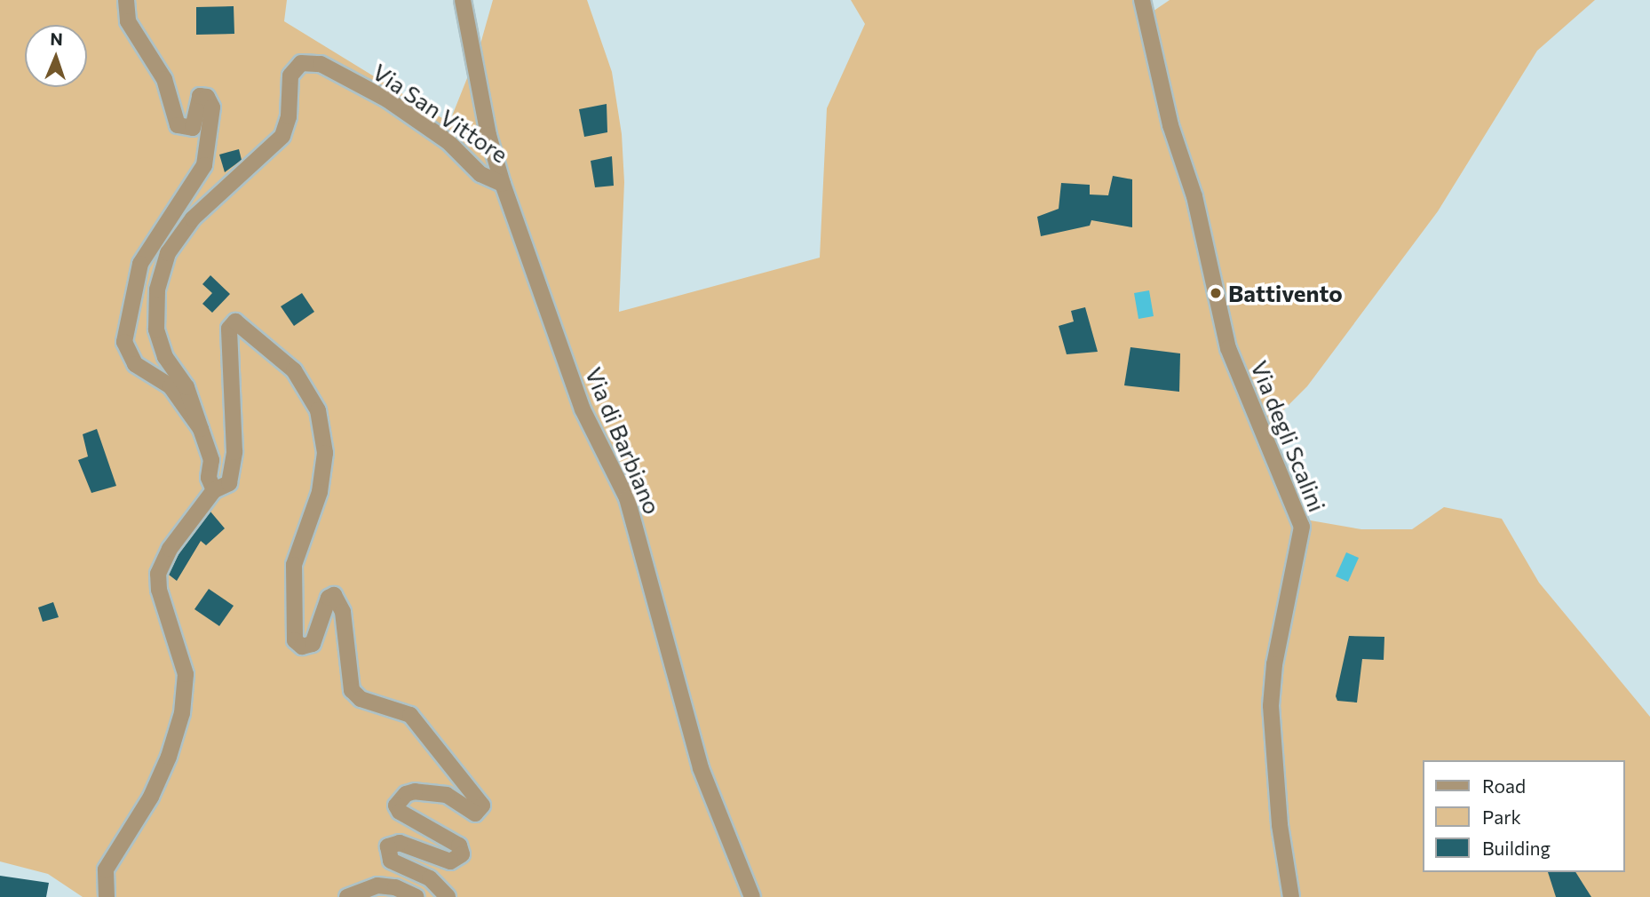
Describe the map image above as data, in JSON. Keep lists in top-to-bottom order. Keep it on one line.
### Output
{"streets":{"street":["Via San Vittore","Via degli Scalini","Via di Barbiano"]},"crossings":[["Via San Vittore","Via di Barbiano"]],"places":["Battivento"],"legend":["Road","Park","Building"],"north":"top"}
